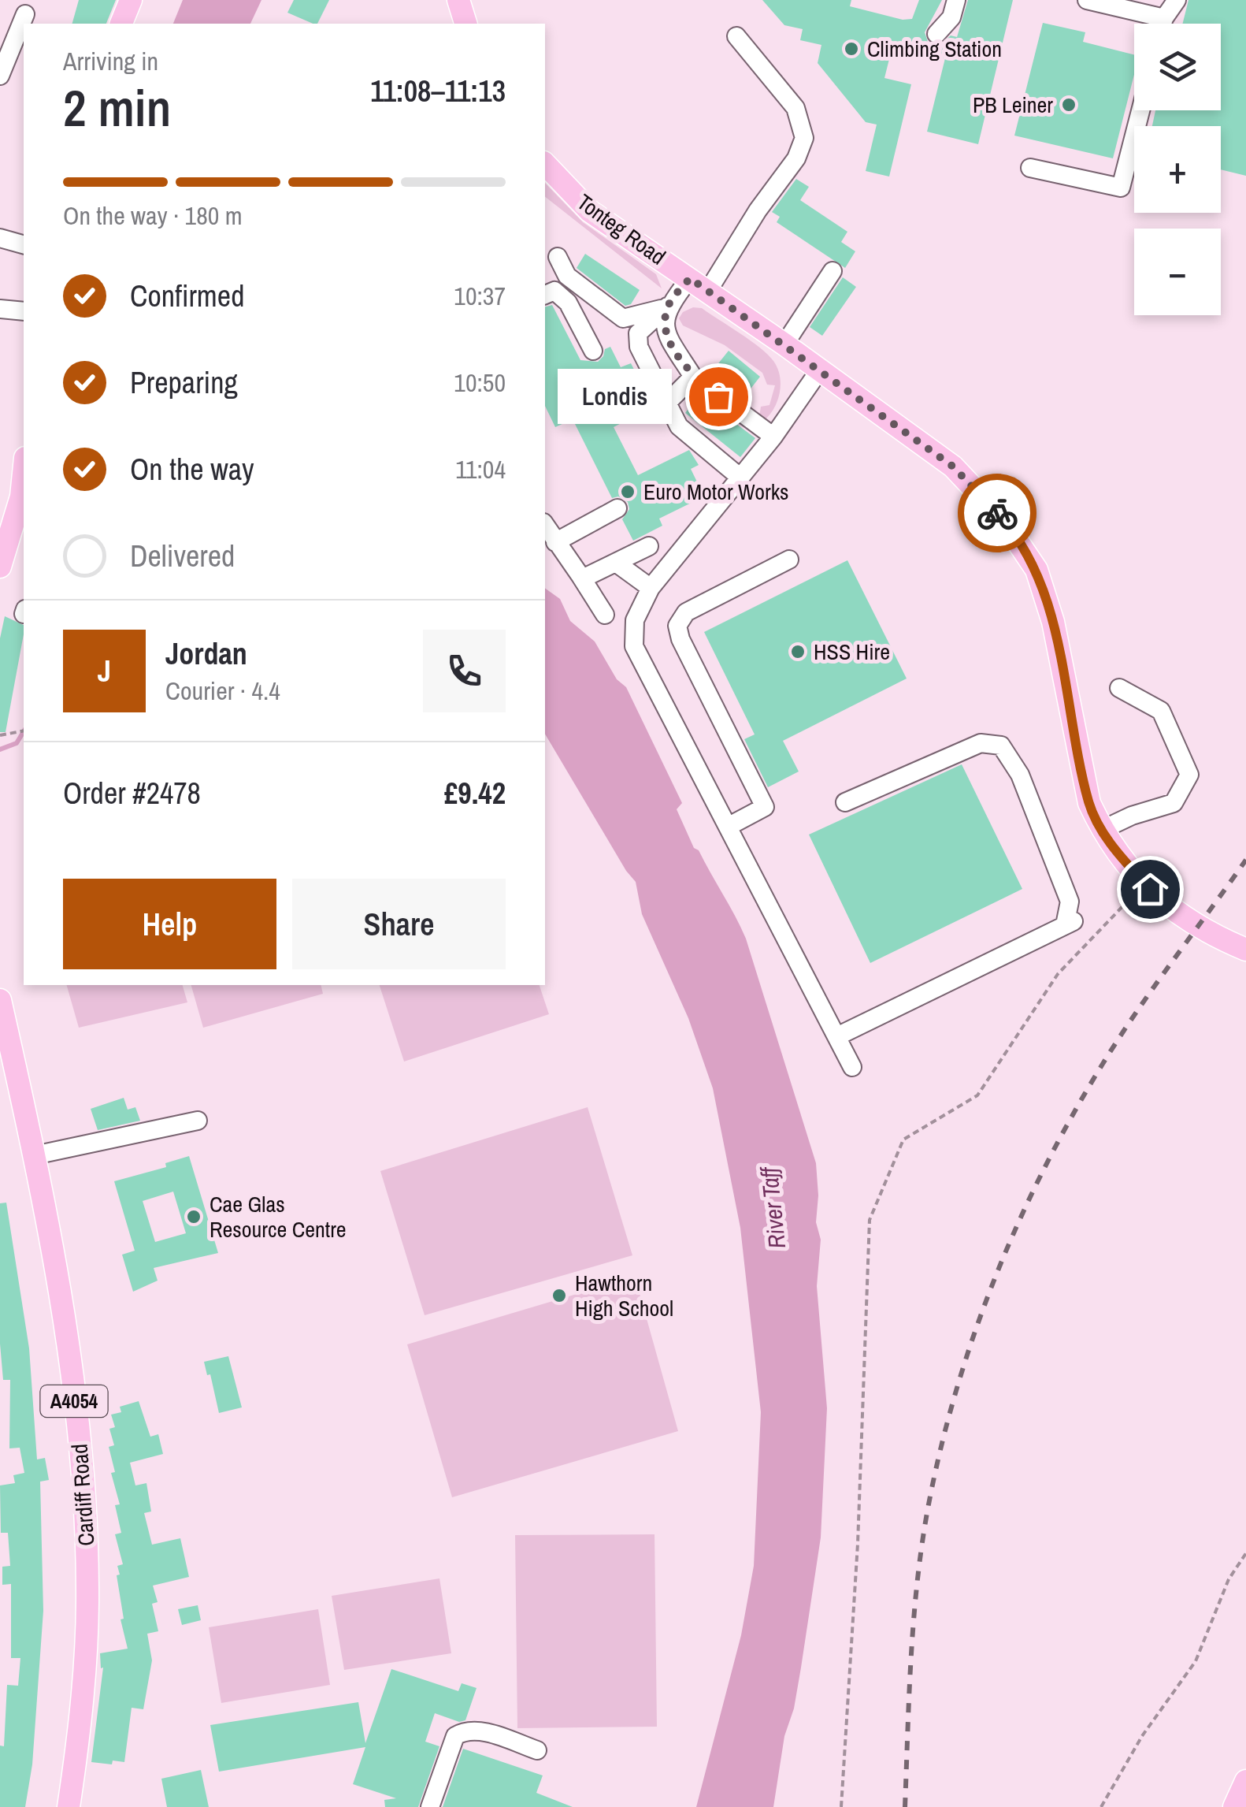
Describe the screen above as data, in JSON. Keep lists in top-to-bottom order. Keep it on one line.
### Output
{"streets":{"main road":["Tonteg Road","A4054","Cardiff Road"]},"water":["River Taff"],"places":["Climbing Station","PB Leiner","Londis","Euro Motor Works","HSS Hire","Cae Glas Resource Centre","Hawthorn High School"],"page":{"map_buttons":["+","−"],"heading":["2 min","Arriving in","11:08–11:13"],"panel":["Jordan","Courier · 4.4","Order #2478","£9.42"],"bar":"On the way · 180 m","list":[["Confirmed","10:37"],["Preparing","10:50"],["On the way","11:04"],"Delivered"],"bubble":"Londis","round":"J","buttons":["Help","Share"]}}
